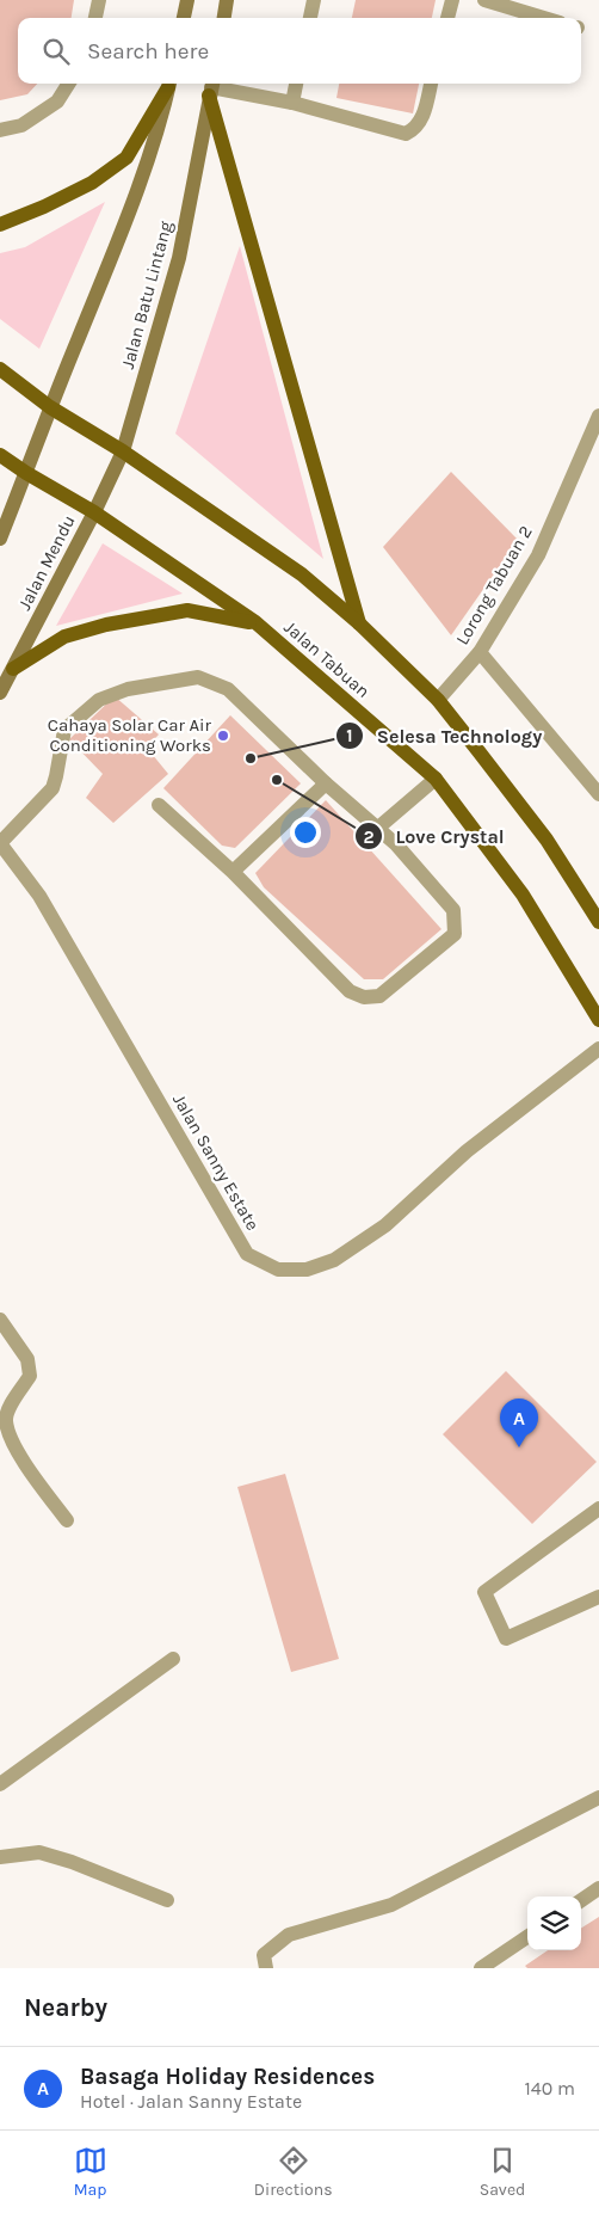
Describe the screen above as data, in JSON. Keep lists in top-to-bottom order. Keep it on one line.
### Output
{"streets":{"main road":["Jalan Batu Lintang","Jalan Mendu","Jalan Tabuan"],"street":["Lorong Tabuan 2","Jalan Sanny Estate"]},"crossings":[["Jalan Batu Lintang","Jalan Mendu"],["Jalan Batu Lintang","Jalan Tabuan"],["Jalan Mendu","Jalan Tabuan"]],"places":["Cahaya Solar Car Air Conditioning Works","Selesa Technology","Love Crystal"],"page":{"search":"Search here","pins":"A","heading":"Nearby","list":[{"mark":"A","name":"Basaga Holiday Residences","note":"Hotel · Jalan Sanny Estate","value":"140 m"}],"nav":["Map","Directions","Saved"]}}
